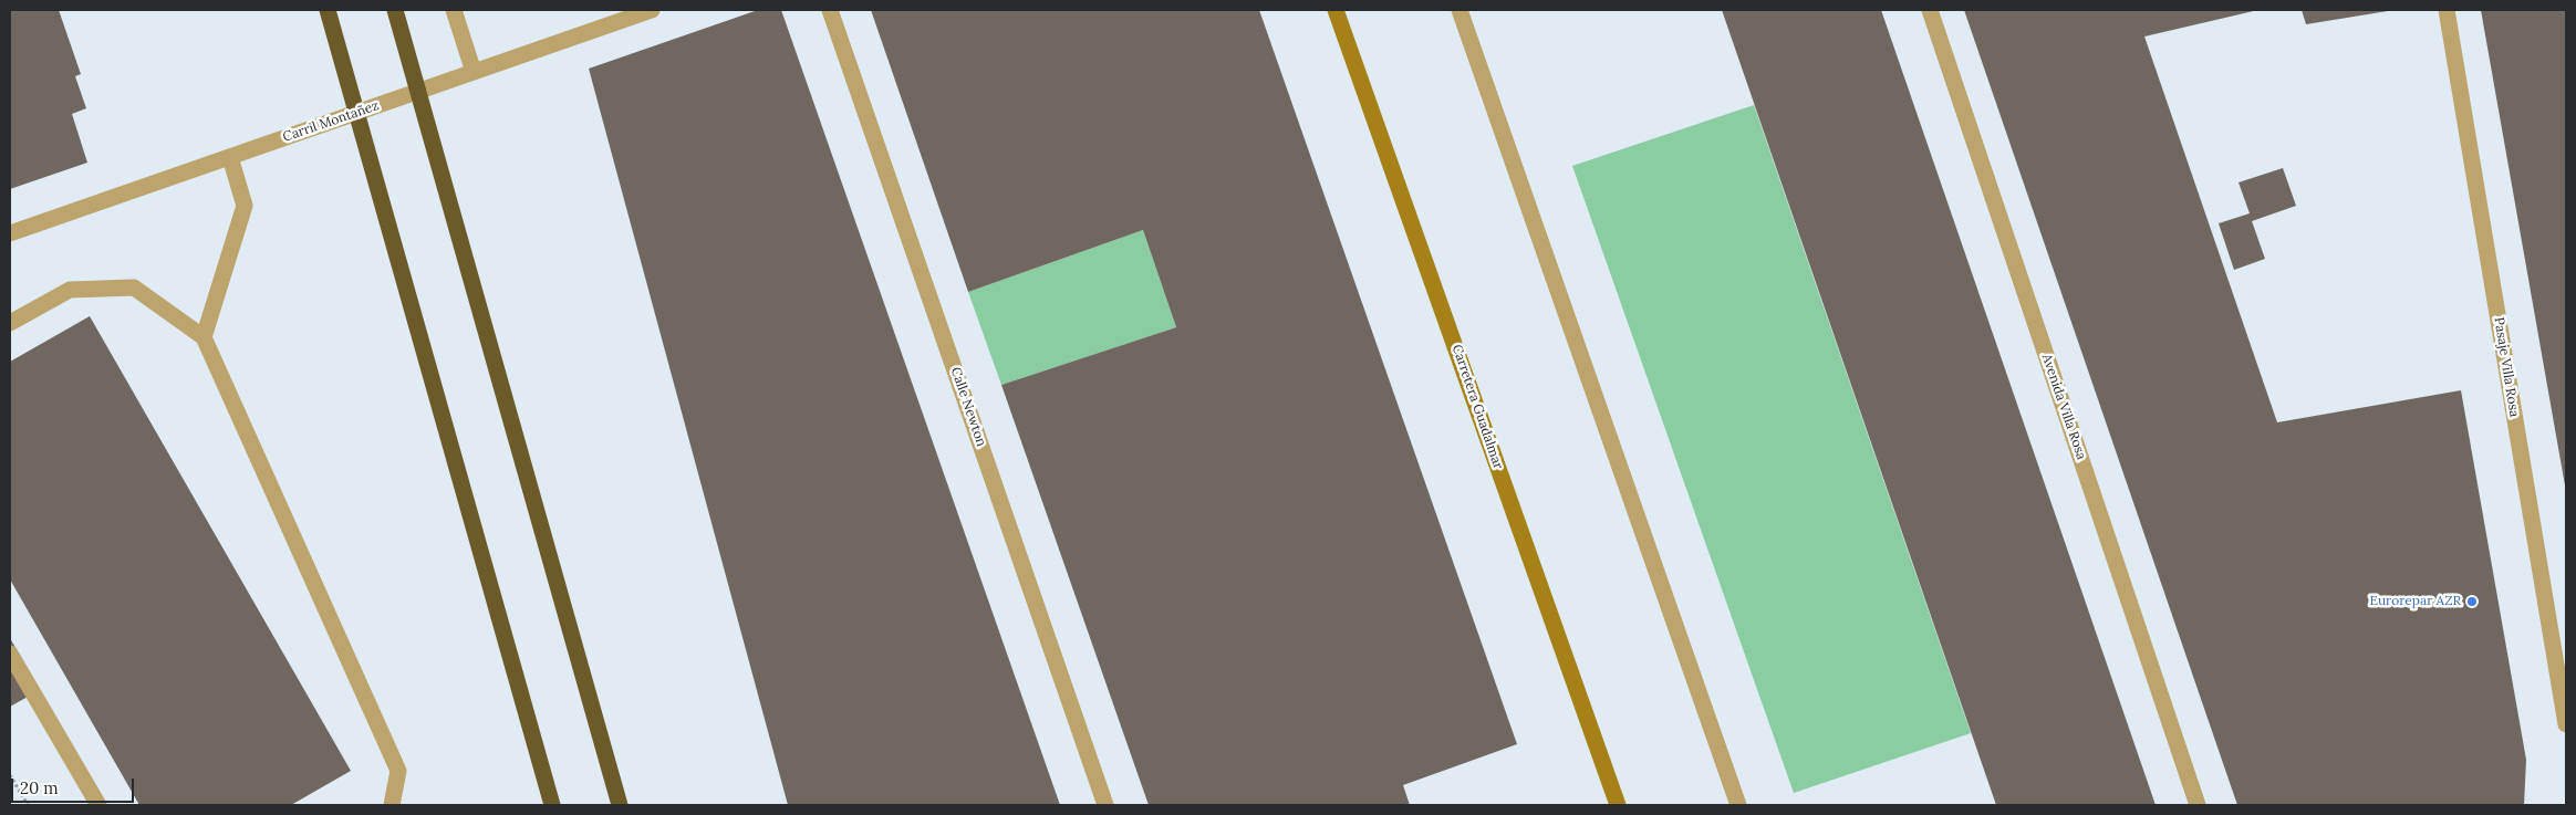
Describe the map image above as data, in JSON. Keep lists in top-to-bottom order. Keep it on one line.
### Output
{"streets":{"street":["Carril Montañez","Pasaje Villa Rosa","Calle Newton","Carretera Guadalmar","Avenida Villa Rosa"]},"places":["Eurorepar AZR"],"scale_bar":"20 m"}
